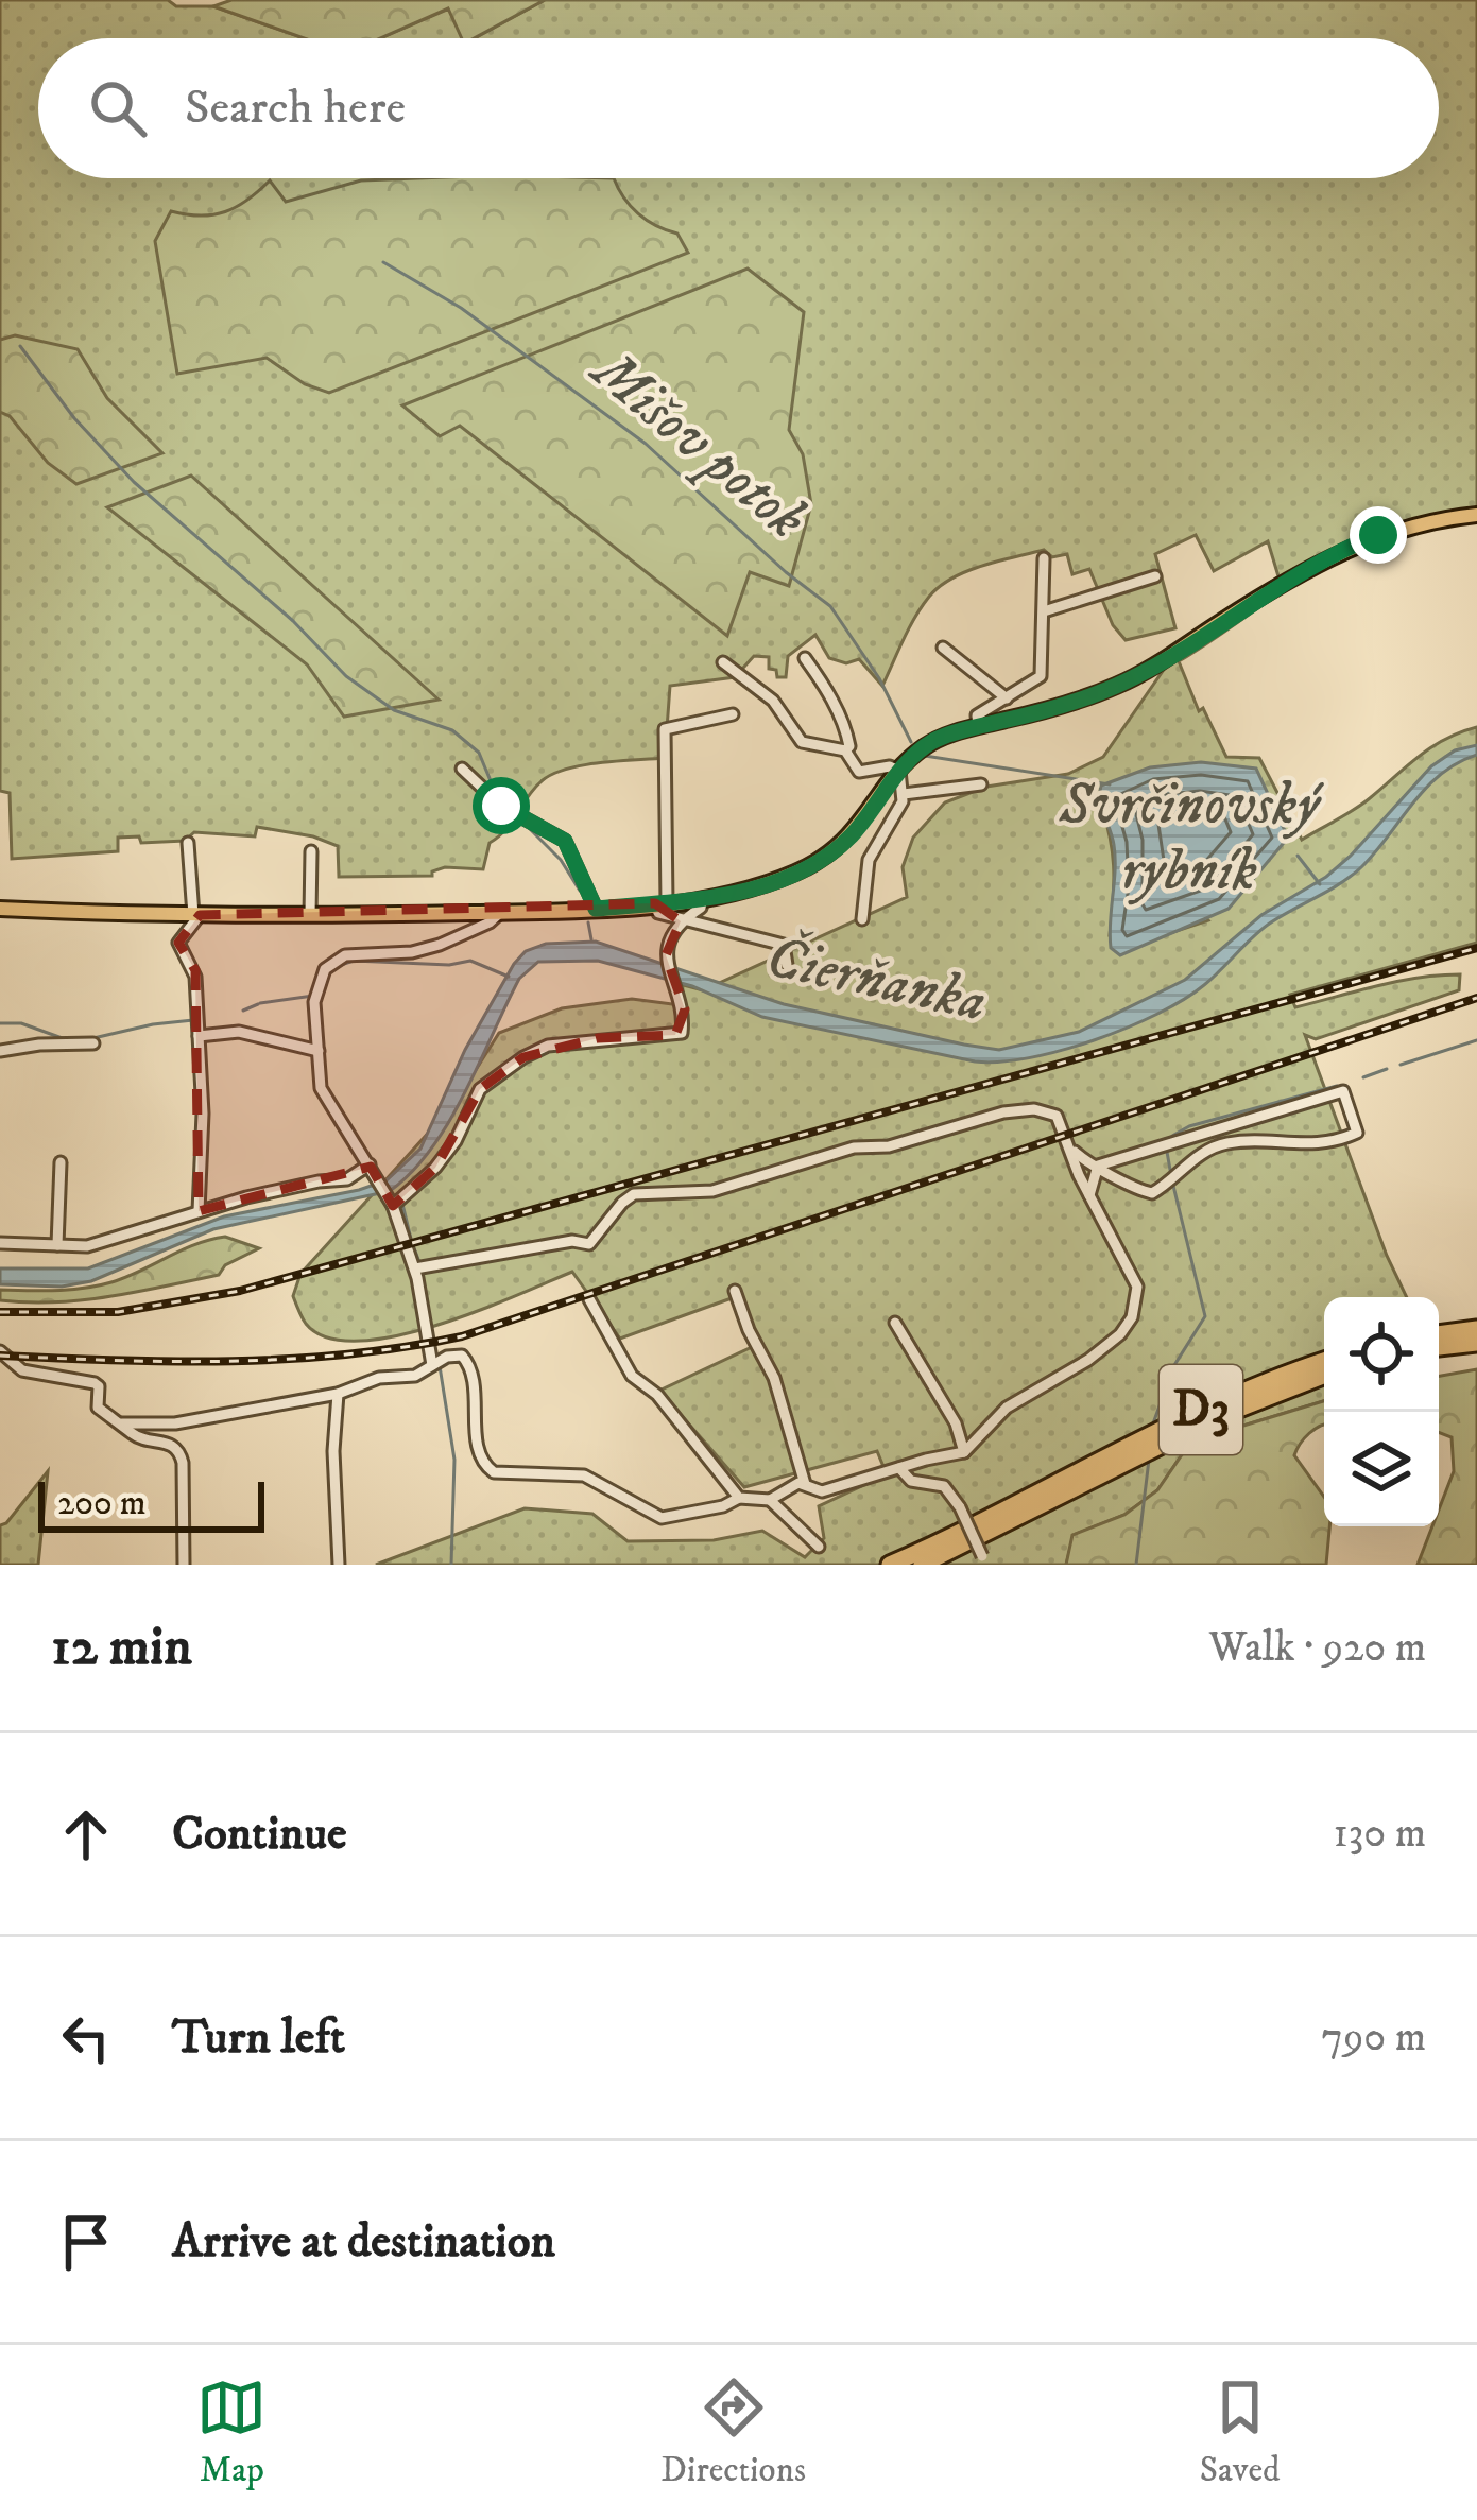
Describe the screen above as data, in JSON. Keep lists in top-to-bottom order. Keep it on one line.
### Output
{"streets":{"highway":["D3"]},"water":["Mišov potok","Svrčinovský rybník","Čierňanka"],"scale_bar":"200 m","page":{"search":"Search here","scale":"200 m","heading":["12 min","Walk · 920 m"],"list":[["Continue","130 m"],["Turn left","790 m"],"Arrive at destination"],"nav":["Map","Directions","Saved"]}}
